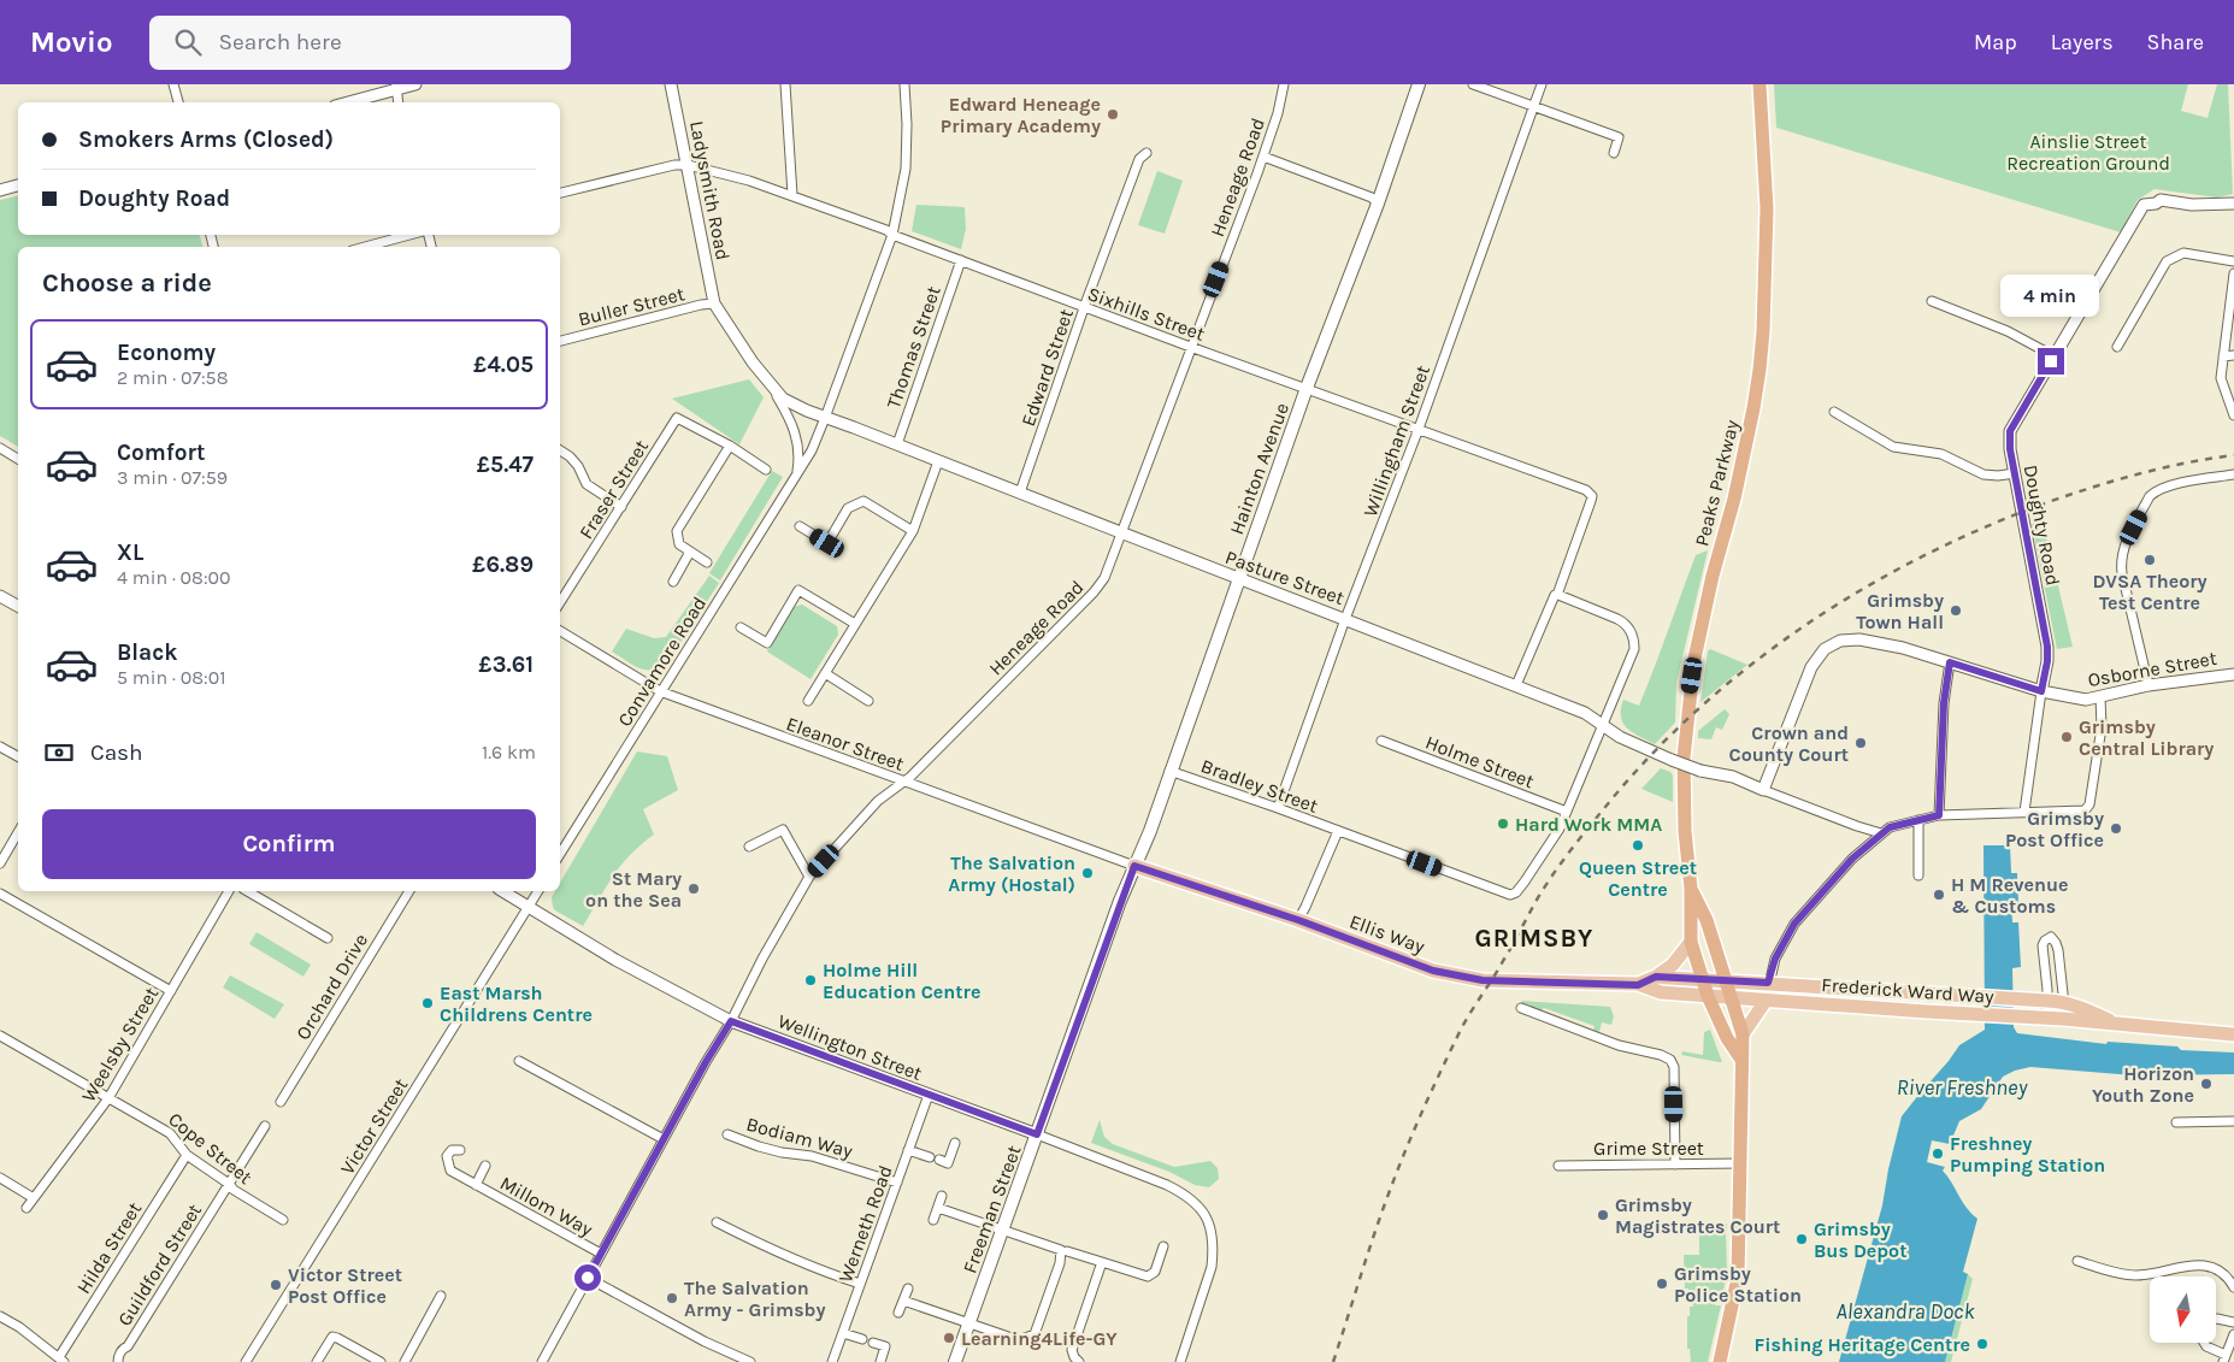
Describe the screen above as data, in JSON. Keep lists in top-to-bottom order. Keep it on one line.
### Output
{"streets":{"highway":["Peaks Parkway"],"main road":["Hainton Avenue","Ellis Way","Frederick Ward Way","Freeman Street"],"street":["Heneage Road","Ladysmith Road","Buller Street","Sixhills Street","Thomas Street","Edward Street","Willingham Street","Fraser Street","Doughty Road","Pasture Street","Convamore Road","Osborne Street","Eleanor Street","Holme Street","Bradley Street","Orchard Drive","Weelsby Street","Wellington Street","Victor Street","Bodiam Way","Cope Street","Grime Street","Millom Way","Werneth Road","Hilda Street","Guildford Street"]},"crossings":[["Heneage Road","Sixhills Street"],["Heneage Road","Pasture Street"],["Heneage Road","Eleanor Street"],["Heneage Road","Wellington Street"],["Heneage Road","Millom Way"],["Ladysmith Road","Buller Street"],["Ladysmith Road","Sixhills Street"],["Ladysmith Road","Pasture Street"],["Buller Street","Pasture Street"],["Sixhills Street","Thomas Street"],["Sixhills Street","Edward Street"],["Sixhills Street","Willingham Street"],["Sixhills Street","Hainton Avenue"],["Sixhills Street","Convamore Road"],["Thomas Street","Pasture Street"],["Edward Street","Pasture Street"],["Willingham Street","Pasture Street"],["Willingham Street","Bradley Street"],["Hainton Avenue","Pasture Street"],["Hainton Avenue","Eleanor Street"],["Hainton Avenue","Bradley Street"],["Hainton Avenue","Ellis Way"],["Hainton Avenue","Freeman Street"],["Peaks Parkway","Ellis Way"],["Peaks Parkway","Grime Street"],["Doughty Road","Osborne Street"],["Pasture Street","Convamore Road"],["Pasture Street","Osborne Street"],["Convamore Road","Eleanor Street"],["Eleanor Street","Ellis Way"],["Eleanor Street","Freeman Street"],["Holme Street","Bradley Street"],["Ellis Way","Frederick Ward Way"],["Ellis Way","Freeman Street"],["Weelsby Street","Cope Street"],["Wellington Street","Victor Street"],["Wellington Street","Freeman Street"],["Wellington Street","Werneth Road"],["Bodiam Way","Werneth Road"],["Cope Street","Hilda Street"],["Cope Street","Guildford Street"]],"districts":["GRIMSBY"],"water":["River Freshney","Alexandra Dock"],"parks":["Ainslie Street Recreation Ground"],"places":["Edward Heneage Primary Academy","DVSA Theory Test Centre","Grimsby Town Hall","Grimsby Central Library","Crown and County Court","Hard Work MMA","Grimsby Post Office","Queen Street Centre","The Salvation Army (Hostal)","St Mary on the Sea","H M Revenue & Customs","Holme Hill Education Centre","East Marsh Childrens Centre","Horizon Youth Zone","Freshney Pumping Station","Grimsby Magistrates Court","Grimsby Bus Depot","Grimsby Police Station","Victor Street Post Office","The Salvation Army - Grimsby","Learning4Life-GY","Fishing Heritage Centre"],"north":"bottom","page":{"header":"Movio","search":"Search here","nav":["Map","Layers","Share"],"banner":["Smokers Arms (Closed)","Doughty Road"],"heading":"Choose a ride","bubble":"4 min","list":[{"name":"Economy","note":"2 min · 07:58","value":"£4.05"},{"name":"Comfort","note":"3 min · 07:59","value":"£5.47"},{"name":"XL","note":"4 min · 08:00","value":"£6.89"},{"name":"Black","note":"5 min · 08:01","value":"£3.61"}],"pay":["Cash","1.6 km"],"buttons":"Confirm"}}
